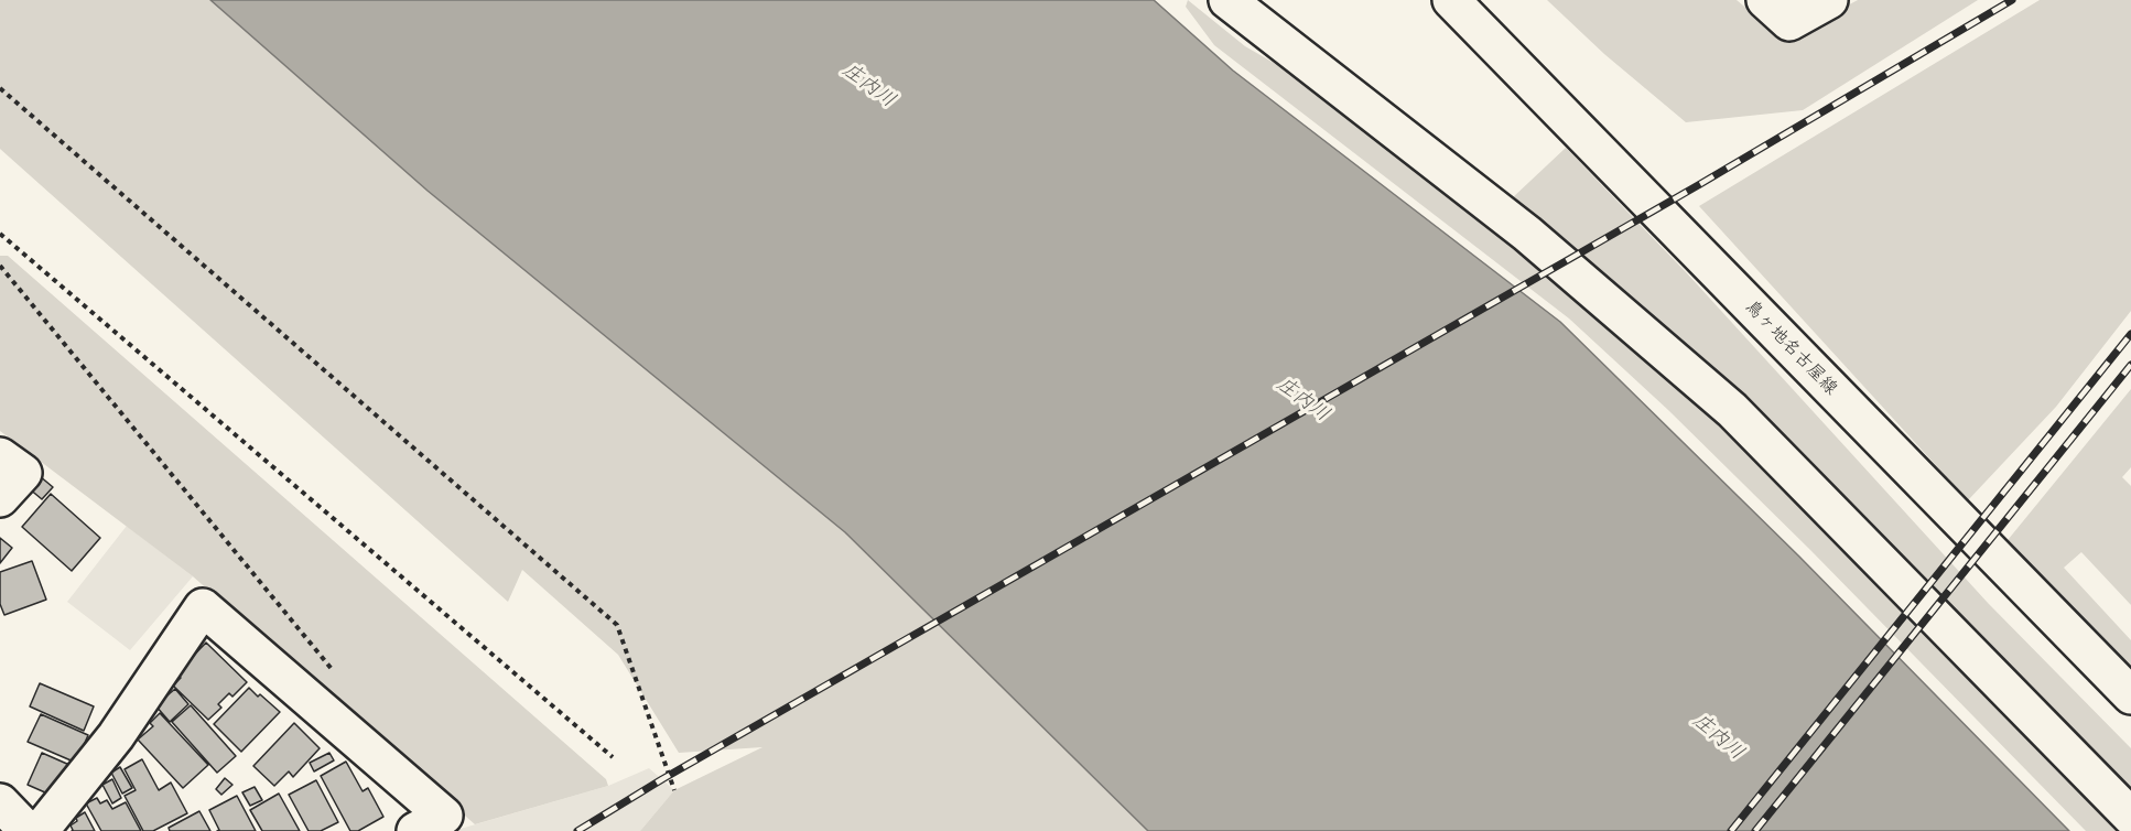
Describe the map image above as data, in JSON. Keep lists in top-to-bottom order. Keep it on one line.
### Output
{"streets":{"main road":["鳥ヶ地名古屋線"]},"water":["庄内川"]}
